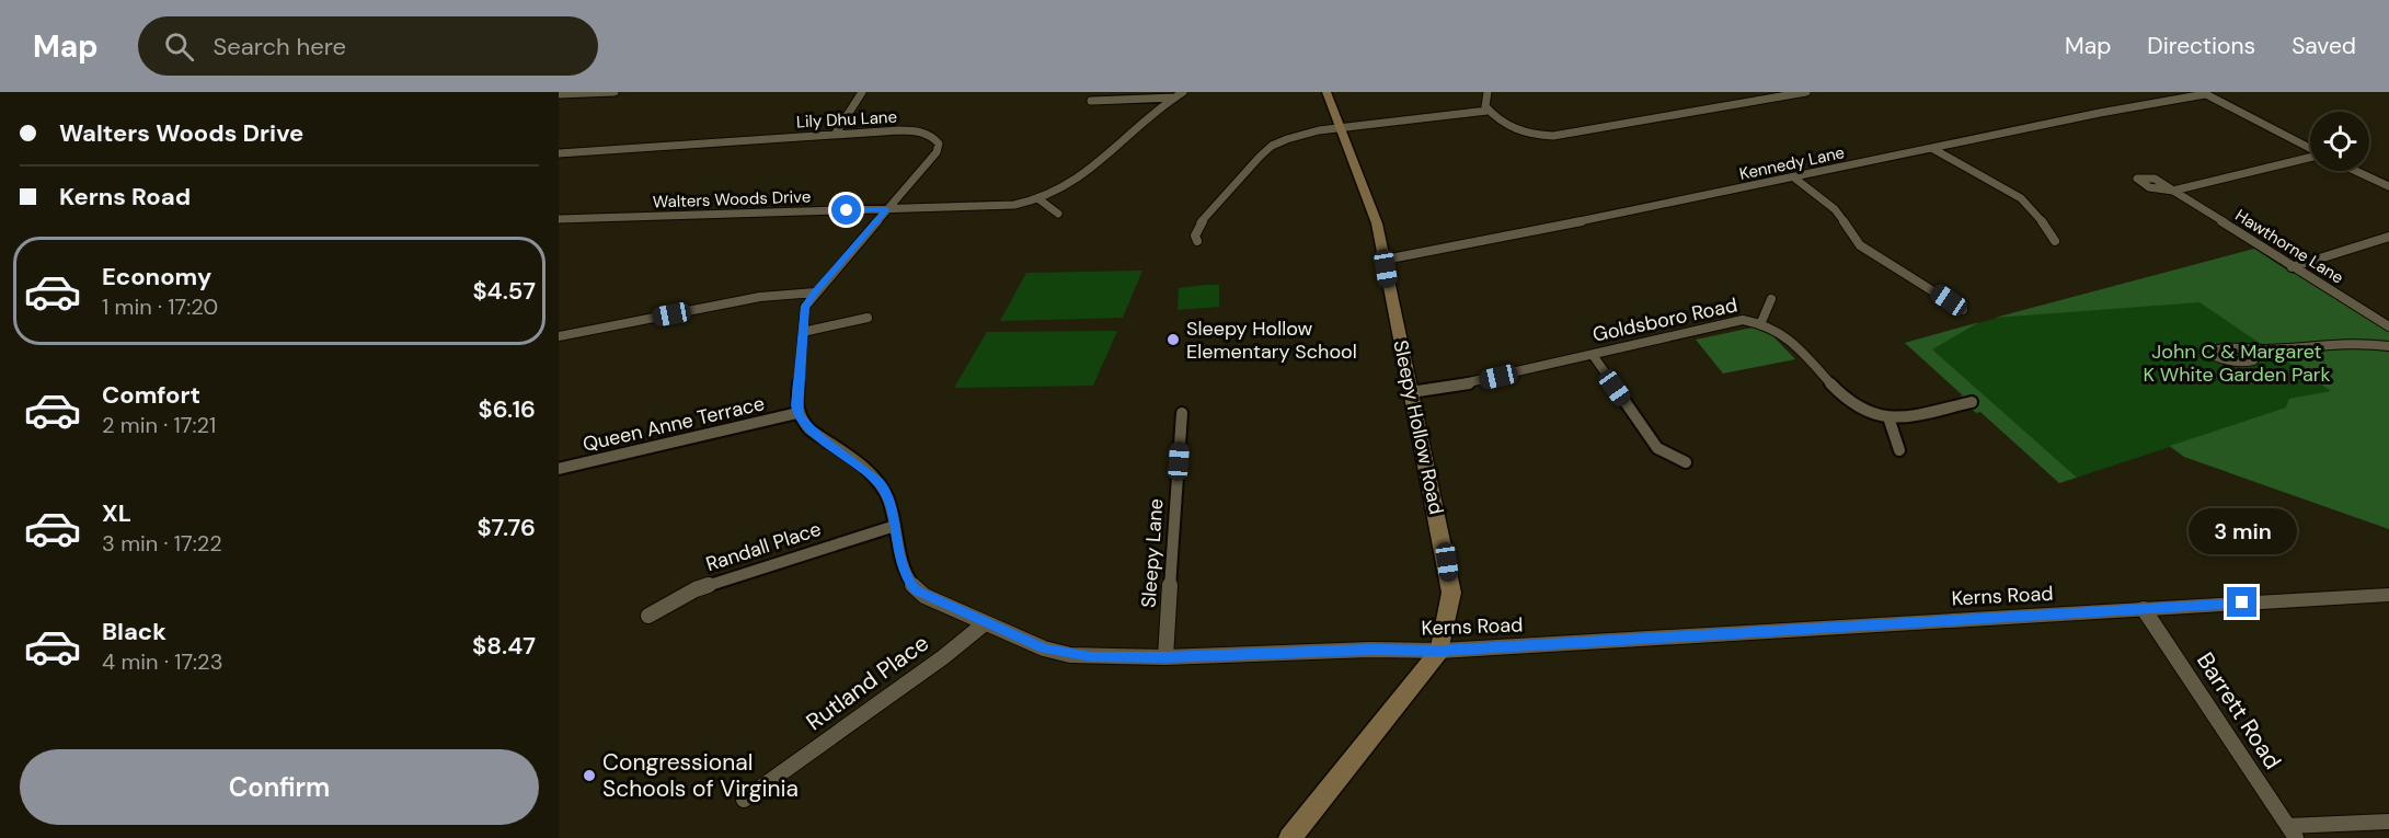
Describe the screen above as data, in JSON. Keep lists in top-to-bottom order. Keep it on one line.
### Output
{"streets":{"main road":["Sleepy Hollow Road"],"street":["Lily Dhu Lane","Kennedy Lane","Walters Woods Drive","Hawthorne Lane","Goldsboro Road","Queen Anne Terrace","Randall Place","Sleepy Lane","Kerns Road","Rutland Place","Barrett Road"]},"crossings":[["Lily Dhu Lane","Walters Woods Drive"],["Kennedy Lane","Sleepy Hollow Road"],["Goldsboro Road","Sleepy Hollow Road"],["Queen Anne Terrace","Kerns Road"],["Sleepy Hollow Road","Kerns Road"],["Randall Place","Kerns Road"],["Sleepy Lane","Kerns Road"],["Kerns Road","Rutland Place"],["Kerns Road","Barrett Road"]],"parks":["John C & Margaret K White Garden Park"],"places":["Sleepy Hollow Elementary School","Congressional Schools of Virginia"],"page":{"header":"Map","search":"Search here","nav":["Map","Directions","Saved"],"banner":["Walters Woods Drive","Kerns Road"],"list":[{"name":"Economy","note":"1 min · 17:20","value":"$4.57"},{"name":"Comfort","note":"2 min · 17:21","value":"$6.16"},{"name":"XL","note":"3 min · 17:22","value":"$7.76"},{"name":"Black","note":"4 min · 17:23","value":"$8.47"}],"bubble":"3 min","buttons":"Confirm"}}
